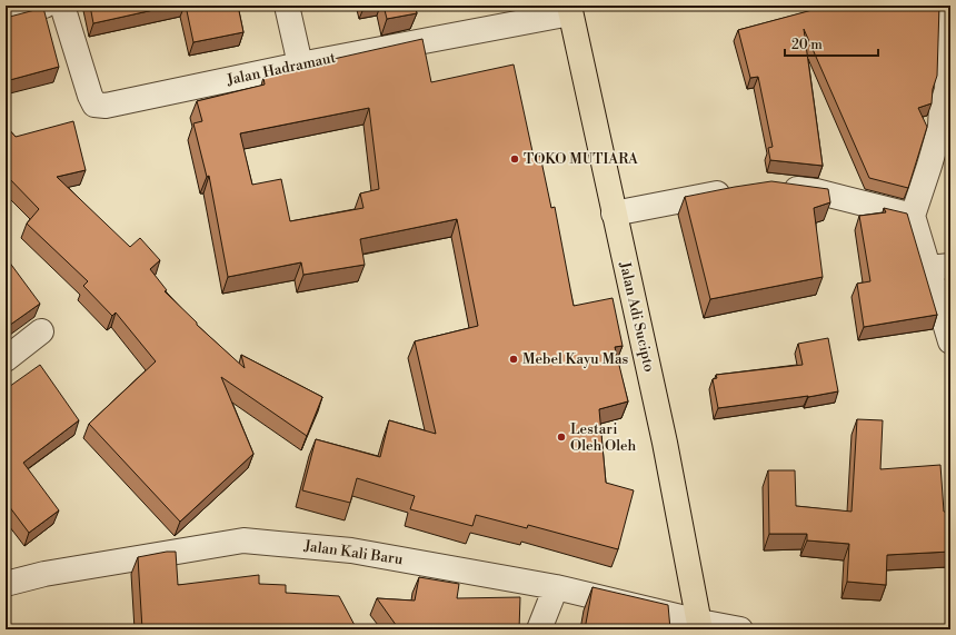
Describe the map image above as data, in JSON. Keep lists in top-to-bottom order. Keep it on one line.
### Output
{"streets":{"highway":["Jalan Adi Sucipto"],"street":["Jalan Hadramaut","Jalan Kali Baru"]},"crossings":[["Jalan Hadramaut","Jalan Adi Sucipto"],["Jalan Adi Sucipto","Jalan Kali Baru"]],"places":["TOKO MUTIARA","Mebel Kayu Mas","Lestari Oleh Oleh"],"scale_bar":"20 m"}
